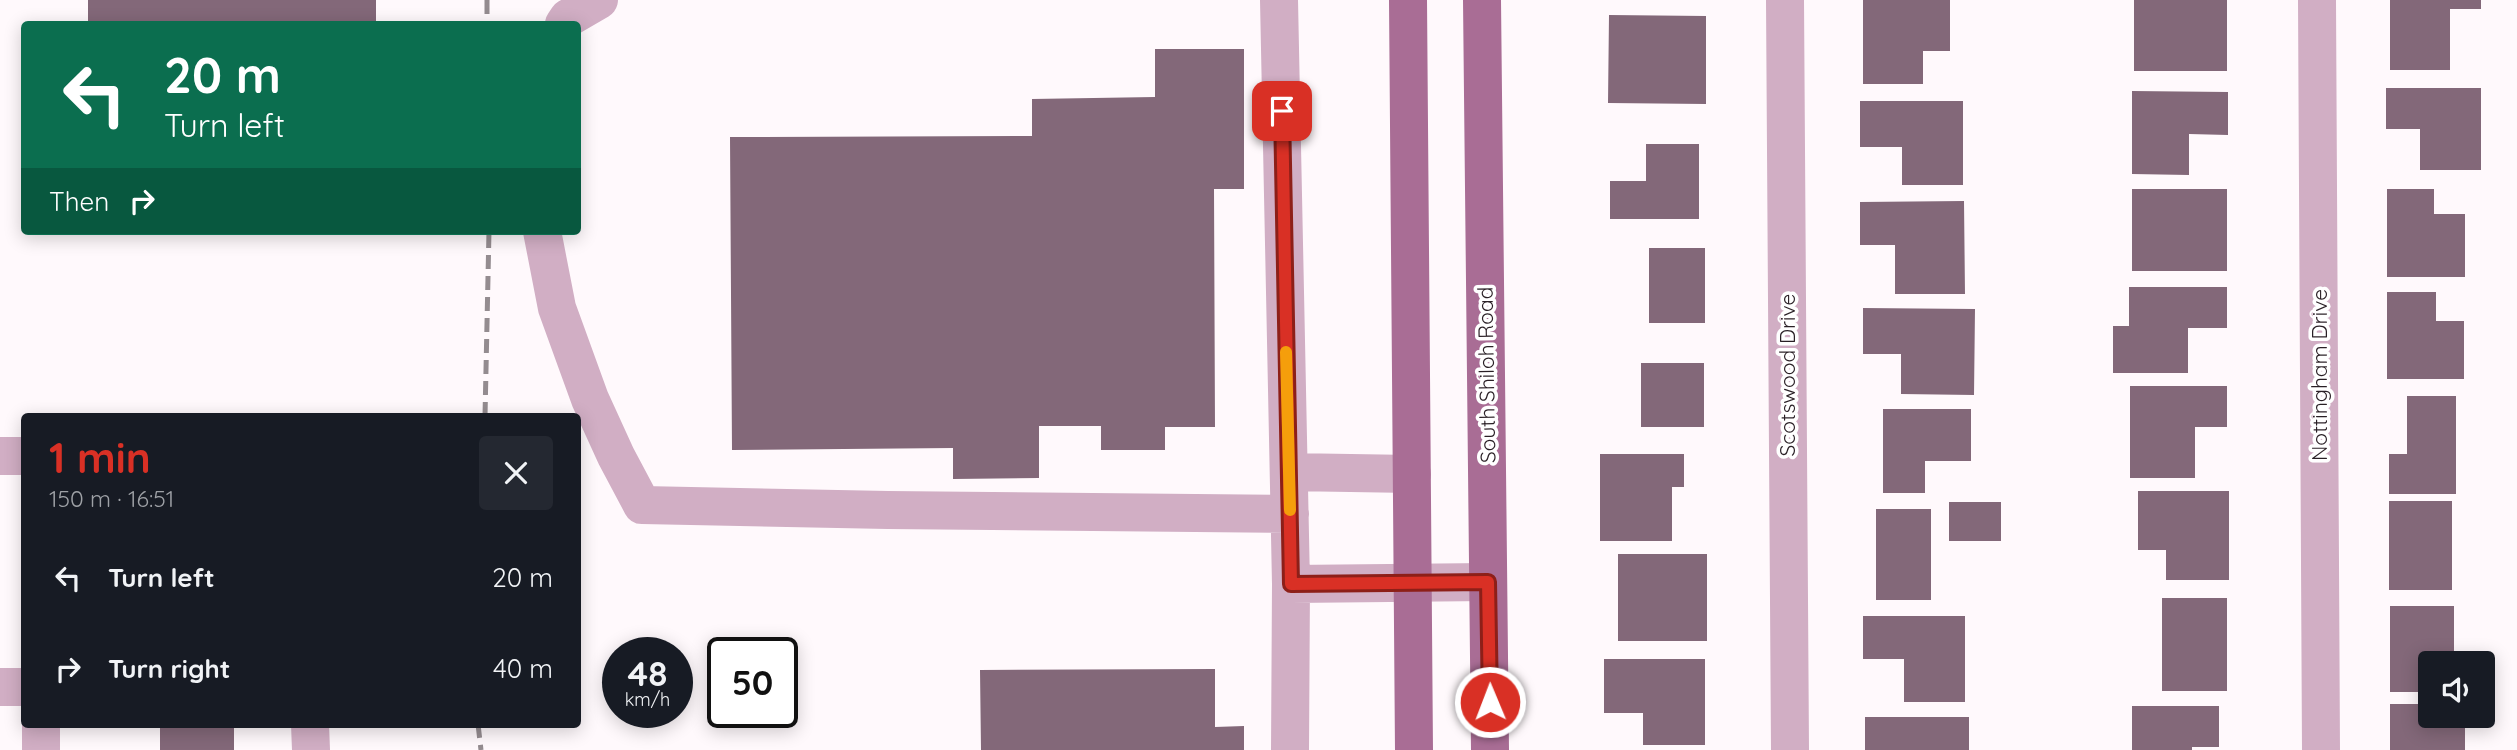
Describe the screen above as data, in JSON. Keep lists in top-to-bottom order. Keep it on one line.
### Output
{"streets":{"main road":["South Shiloh Road"],"street":["Scotswood Drive","Nottingham Drive"]},"page":{"turn":["20 m","Turn left"],"then":"Then","heading":["1 min","150 m · 16:51"],"list":[{"name":"Turn left","value":"20 m"},{"name":"Turn right","value":"40 m"}],"speed":"48 km/h","limit":"50"}}
